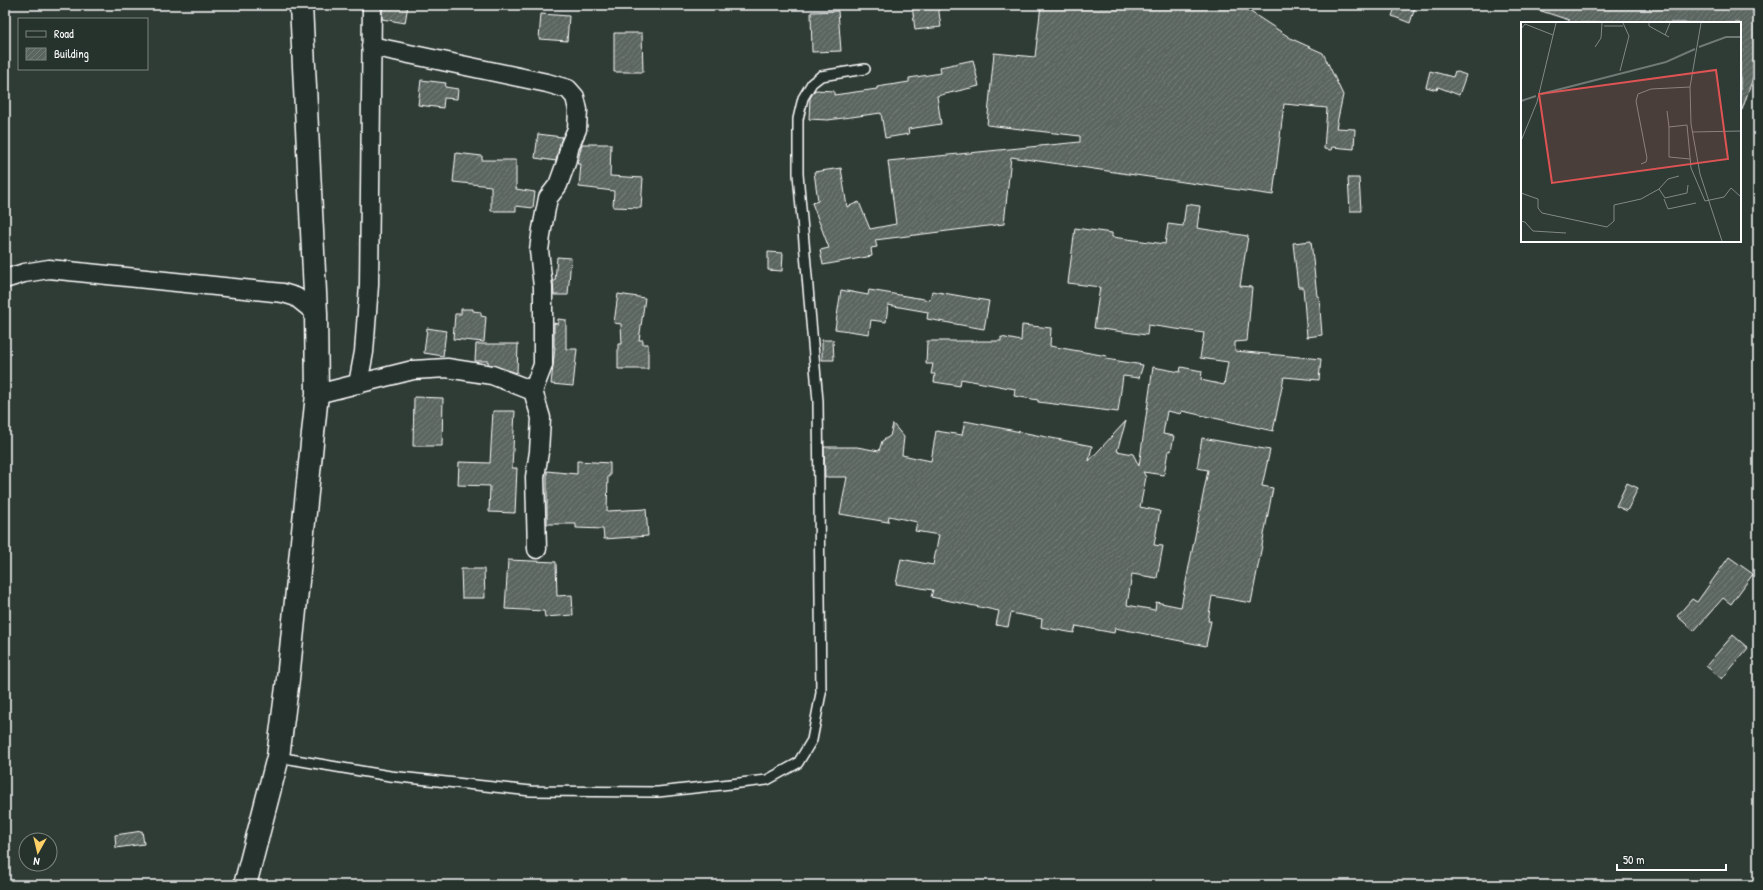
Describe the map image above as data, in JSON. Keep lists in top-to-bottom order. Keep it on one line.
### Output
{"legend":["Road","Building"],"scale_bar":"50 m","north":"bottom"}
